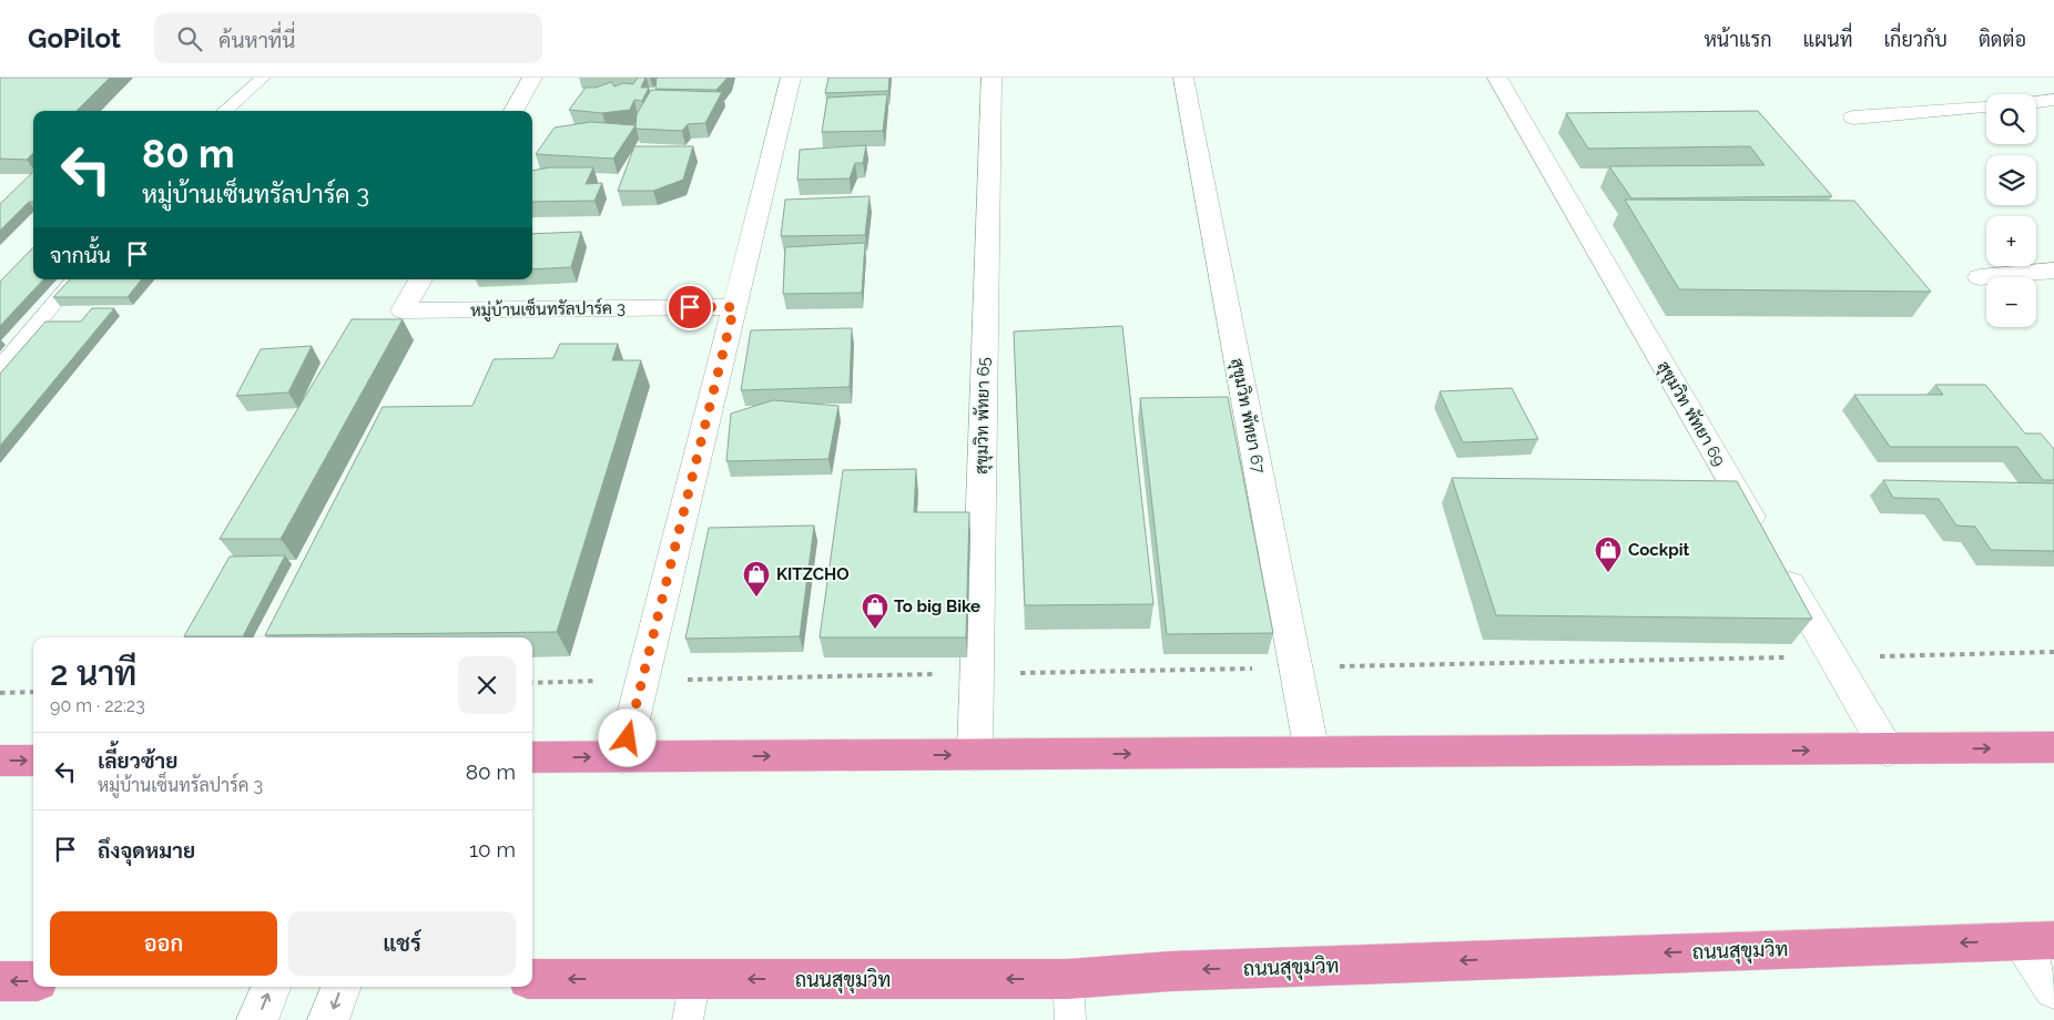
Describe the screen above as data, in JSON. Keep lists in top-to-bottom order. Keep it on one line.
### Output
{"streets":{"highway":["ถนนสุขุมวิท"],"street":["หมู่บ้านเซ็นทรัลปาร์ค 3","สุขุมวิท พัทยา 69","สุขุมวิท พัทยา 65","สุขุมวิท พัทยา 67"]},"places":{"shop":["Cockpit","KITZCHO","To big Bike"]},"page":{"header":"GoPilot","search":"ค้นหาที่นี่","nav":["หน้าแรก","แผนที่","เกี่ยวกับ","ติดต่อ"],"map_buttons":["+","−"],"turn":["80 m","หมู่บ้านเซ็นทรัลปาร์ค 3"],"then":"จากนั้น","heading":["2 นาที","90 m · 22:23"],"list":[{"name":"เลี้ยวซ้าย","note":"หมู่บ้านเซ็นทรัลปาร์ค 3","value":"80 m"},{"name":"ถึงจุดหมาย","value":"10 m"}],"buttons":["ออก","แชร์"]}}
